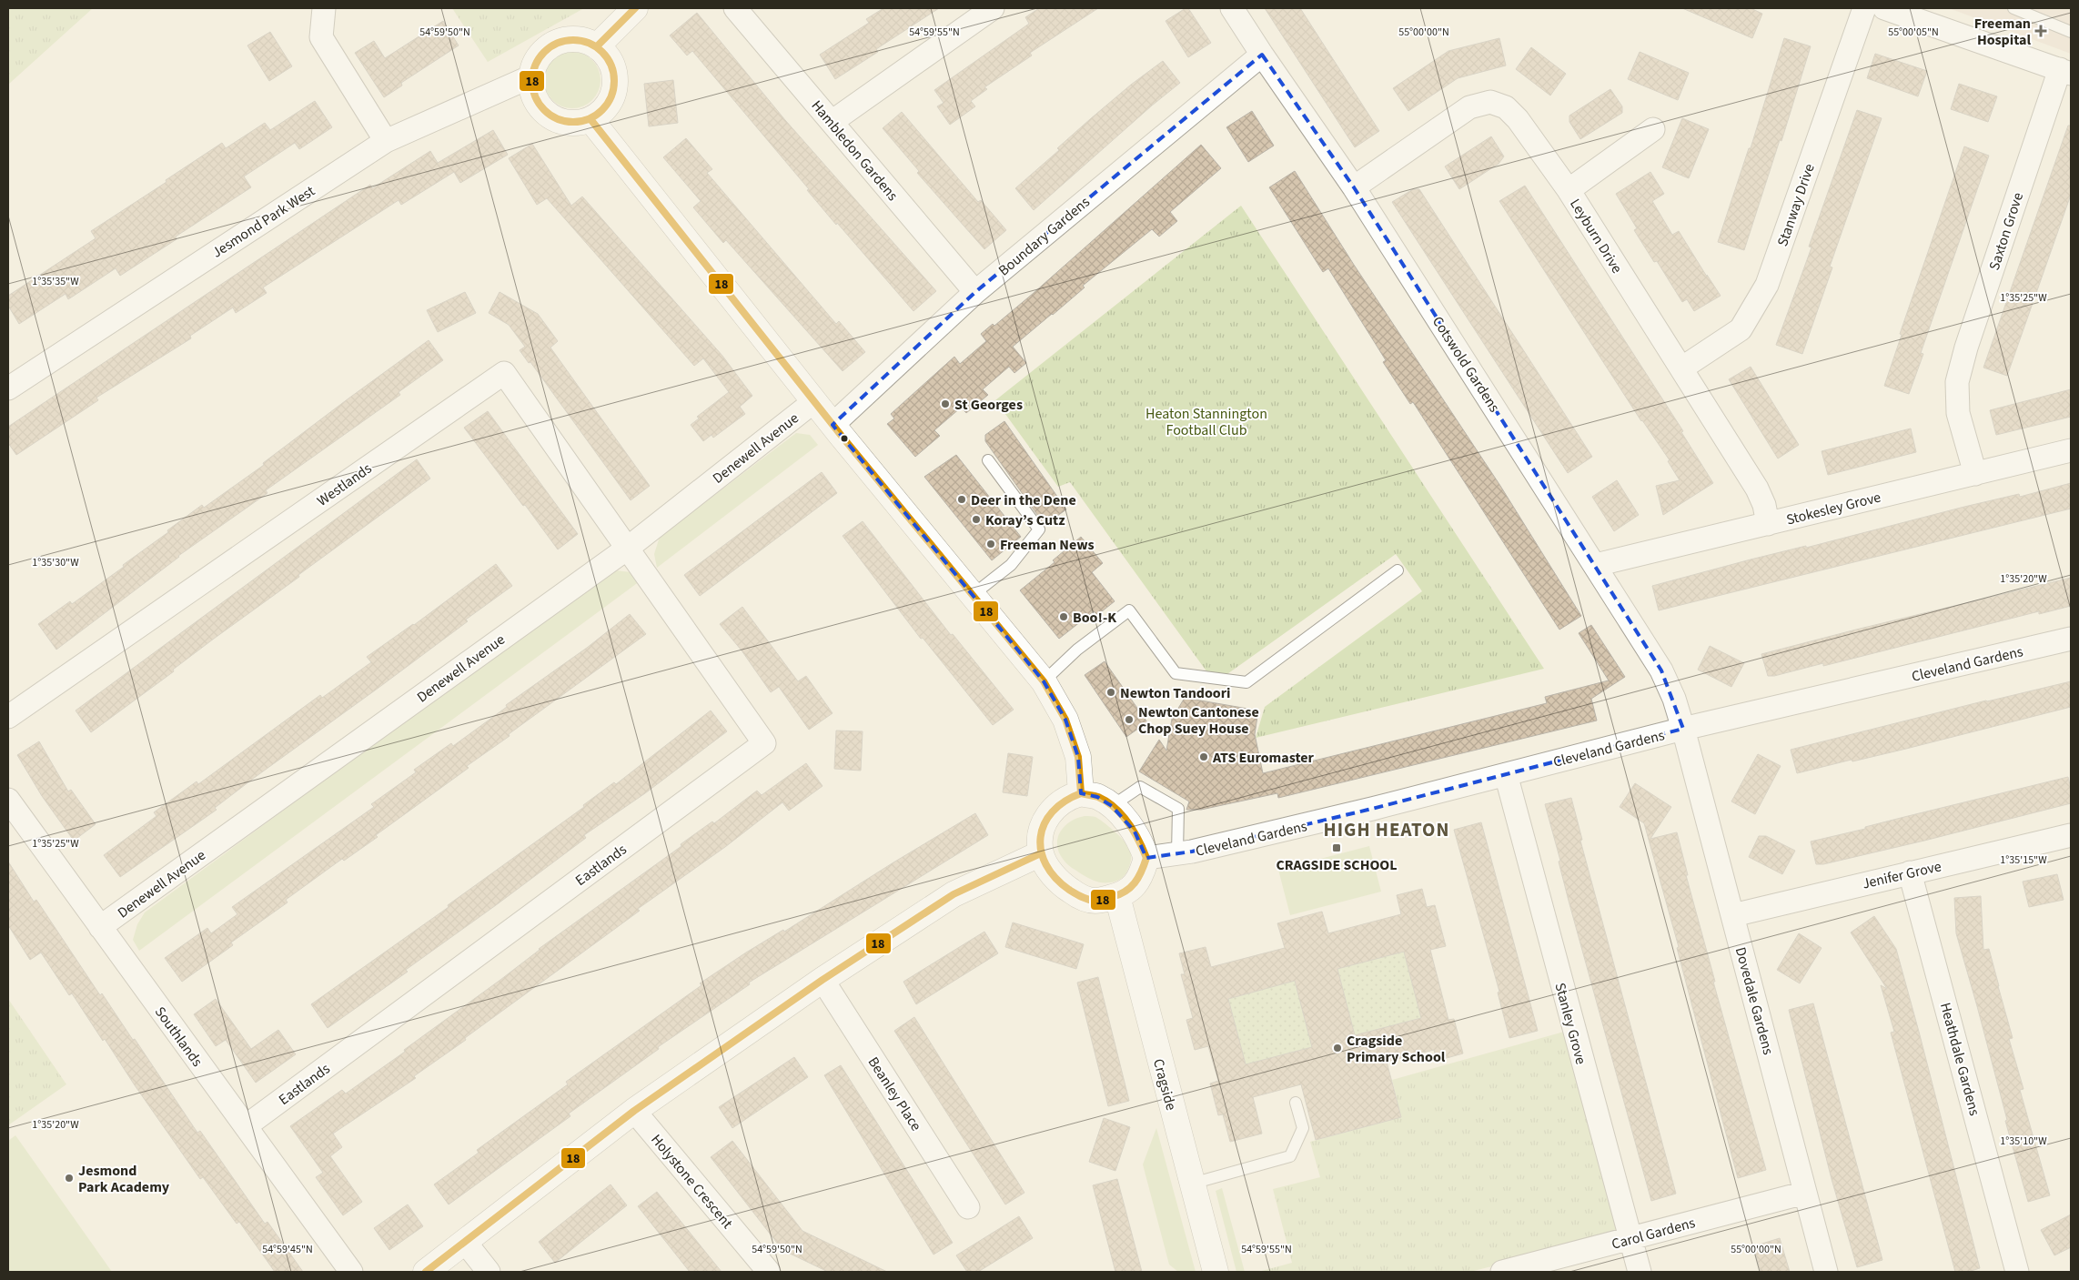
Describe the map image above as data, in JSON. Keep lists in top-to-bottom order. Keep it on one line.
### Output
{"streets":{"street":["Hambledon Gardens","Stanway Drive","Jesmond Park West","Saxton Grove","Boundary Gardens","Leyburn Drive","Cotswold Gardens","Denewell Avenue","Westlands","Stokesley Grove","Cleveland Gardens","Eastlands","Jenifer Grove","Dovedale Gardens","Stanley Grove","Southlands","Heathdale Gardens","Cragside","Beanley Place","Holystone Crescent","Carol Gardens"]},"crossings":[["Hambledon Gardens","Boundary Gardens"],["Stanway Drive","Leyburn Drive"],["Saxton Grove","Stokesley Grove"],["Boundary Gardens","Cotswold Gardens"],["Leyburn Drive","Cotswold Gardens"],["Leyburn Drive","Stokesley Grove"],["Cotswold Gardens","Stokesley Grove"],["Cotswold Gardens","Cleveland Gardens"],["Cotswold Gardens","Dovedale Gardens"],["Denewell Avenue","Westlands"],["Denewell Avenue","Eastlands"],["Denewell Avenue","Southlands"],["Westlands","Eastlands"],["Cleveland Gardens","Dovedale Gardens"],["Cleveland Gardens","Stanley Grove"],["Cleveland Gardens","Cragside"],["Eastlands","Southlands"],["Jenifer Grove","Dovedale Gardens"],["Jenifer Grove","Heathdale Gardens"],["Dovedale Gardens","Carol Gardens"],["Stanley Grove","Carol Gardens"]],"districts":["HIGH HEATON"],"parks":["Heaton Stannington Football Club"],"places":{"health":["Freeman Hospital"],"other":["St Georges","Deer in the Dene","Koray’s Cutz","Freeman News","Boo!-K","Newton Tandoori","Newton Cantonese Chop Suey House","ATS Euromaster","Cragside Primary School","Jesmond Park Academy"],"transit":["CRAGSIDE SCHOOL"]},"lines":["transit line 18"],"coordinates":["55°00'05\"N","54°59'50\"N","54°59'55\"N","55°00'00\"N","1°35'35\"W","1°35'25\"W","1°35'30\"W","1°35'20\"W","1°35'15\"W","1°35'10\"W","54°59'45\"N"]}
